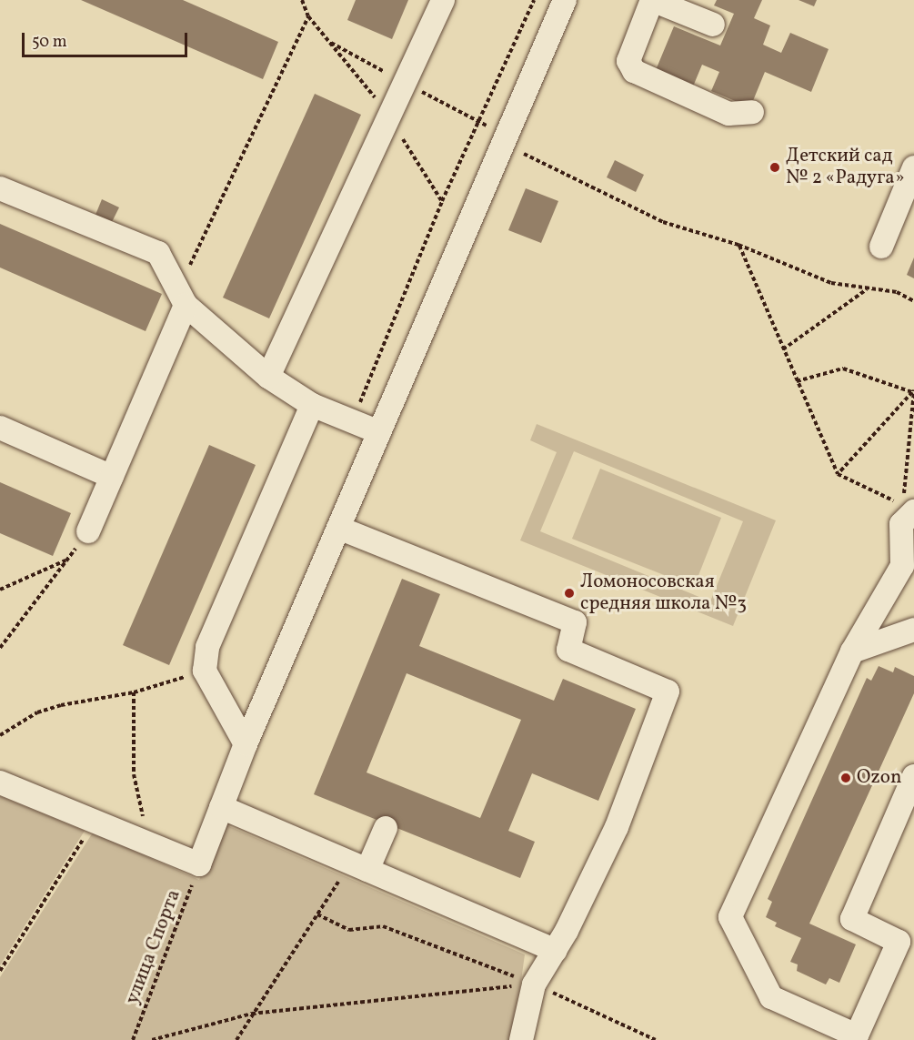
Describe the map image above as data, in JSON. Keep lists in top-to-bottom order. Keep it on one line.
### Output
{"streets":{"path":["улица Спорта"]},"places":["Детский сад № 2 «Радуга»","Ломоносовская средняя школа №3","Ozon"],"scale_bar":"50 m"}
